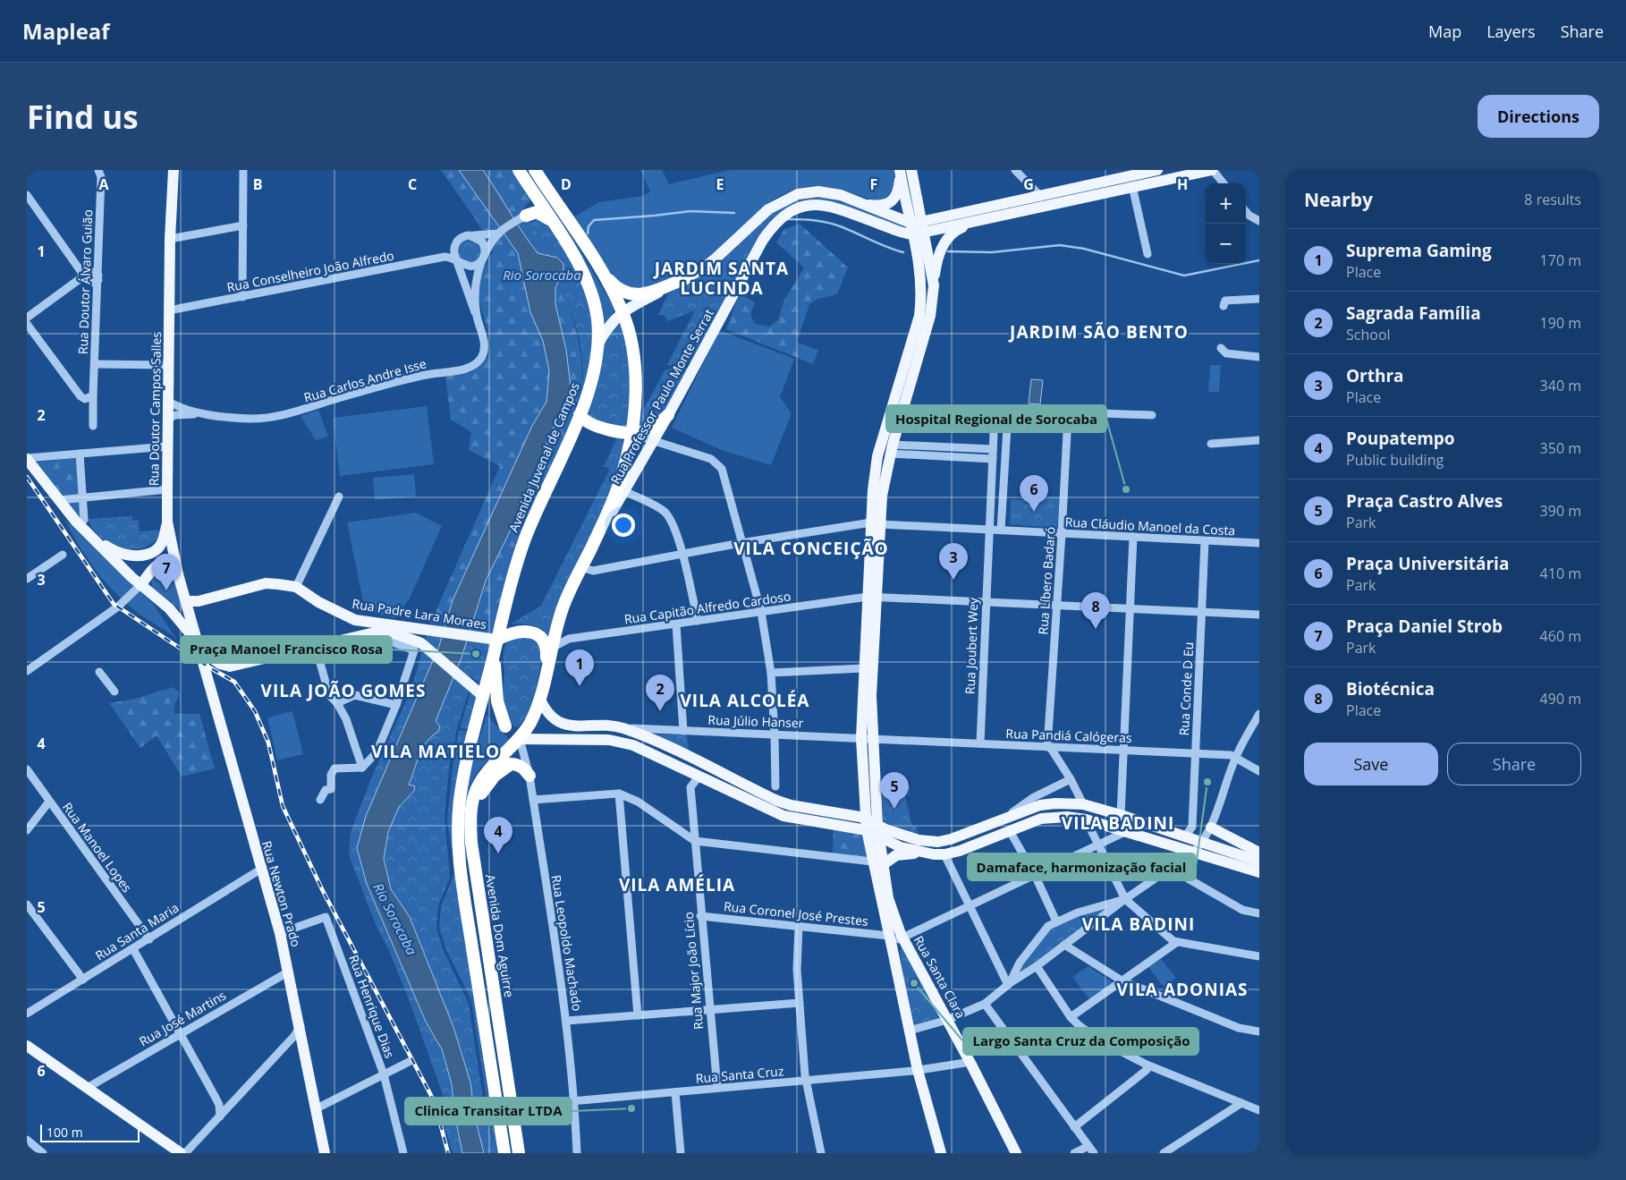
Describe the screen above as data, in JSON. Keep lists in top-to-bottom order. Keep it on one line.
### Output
{"streets":{"highway":["Avenida Juvenal de Campos","Avenida Dom Aguirre"],"main road":["Rua Professor Paulo Monte Serrat","Rua Doutor Campos Salles","Rua Padre Lara Moraes","Rua Newton Prado","Rua Santa Clara"],"street":["Rua Conselheiro João Alfredo","Rua Doutor Álvaro Guião","Rua Carlos Andre Isse","Rua Cláudio Manoel da Costa","Rua Líbero Badaró","Rua Capitão Alfredo Cardoso","Rua Joubert Wey","Rua Conde D Eu","Rua Júlio Hanser","Rua Pandiá Calógeras","Rua Manoel Lopes","Rua Coronel José Prestes","Rua Santa Maria","Rua Leopoldo Machado","Rua Major João Lício","Rua Henrique Dias","Rua José Martins","Rua Santa Cruz"]},"crossings":[["Rua Conselheiro João Alfredo","Rua Carlos Andre Isse"],["Rua Conselheiro João Alfredo","Rua Doutor Campos Salles"],["Rua Carlos Andre Isse","Rua Doutor Campos Salles"],["Rua Doutor Campos Salles","Rua Padre Lara Moraes"],["Rua Doutor Campos Salles","Rua Newton Prado"],["Avenida Juvenal de Campos","Rua Padre Lara Moraes"],["Rua Cláudio Manoel da Costa","Rua Líbero Badaró"],["Rua Cláudio Manoel da Costa","Rua Joubert Wey"],["Rua Cláudio Manoel da Costa","Rua Conde D Eu"],["Rua Líbero Badaró","Rua Capitão Alfredo Cardoso"],["Rua Líbero Badaró","Rua Pandiá Calógeras"],["Rua Capitão Alfredo Cardoso","Rua Joubert Wey"],["Rua Capitão Alfredo Cardoso","Rua Conde D Eu"],["Rua Joubert Wey","Rua Pandiá Calógeras"],["Rua Conde D Eu","Rua Pandiá Calógeras"],["Rua Júlio Hanser","Rua Pandiá Calógeras"],["Rua Júlio Hanser","Rua Santa Clara"],["Rua Pandiá Calógeras","Rua Santa Clara"],["Rua Manoel Lopes","Rua Santa Maria"],["Rua Newton Prado","Rua Santa Maria"],["Rua Newton Prado","Rua Henrique Dias"],["Rua Newton Prado","Rua José Martins"],["Rua Coronel José Prestes","Rua Major João Lício"],["Rua Coronel José Prestes","Rua Santa Clara"],["Avenida Dom Aguirre","Rua Leopoldo Machado"],["Avenida Dom Aguirre","Rua Santa Cruz"],["Rua Leopoldo Machado","Rua Santa Cruz"],["Rua Major João Lício","Rua Santa Cruz"],["Rua Santa Clara","Rua Santa Cruz"]],"districts":["JARDIM SANTA LUCINDA","JARDIM SÃO BENTO","VILA CONCEIÇÃO","VILA JOÃO GOMES","VILA ALCOLÉA","VILA MATIELO","VILA BADINI","VILA AMÉLIA","VILA BADINI","VILA ADONIAS"],"water":["Rio Sorocaba"],"places":["Hospital Regional de Sorocaba","Praça Manoel Francisco Rosa","Damaface, harmonização facial","Largo Santa Cruz da Composição","Clinica Transitar LTDA"],"scale_bar":"100 m","page":{"header":"Mapleaf","nav":["Map","Layers","Share"],"buttons":["Directions",["Save","Share"]],"title":"Find us","heading":["Nearby","8 results"],"map_buttons":["+","−"],"list":[{"mark":"1","name":"Suprema Gaming","note":"Place","value":"170 m"},{"mark":"2","name":"Sagrada Família","note":"School","value":"190 m"},{"mark":"3","name":"Orthra","note":"Place","value":"340 m"},{"mark":"4","name":"Poupatempo","note":"Public building","value":"350 m"},{"mark":"5","name":"Praça Castro Alves","note":"Park","value":"390 m"},{"mark":"6","name":"Praça Universitária","note":"Park","value":"410 m"},{"mark":"7","name":"Praça Daniel Strob","note":"Park","value":"460 m"},{"mark":"8","name":"Biotécnica","note":"Place","value":"490 m"}],"pins":["6","3","7","8","1","2","5","4"],"scale":"100 m"},"grid":{"columns":["A","B","C","D","E","F","G","H"],"rows":["1","2","3","4","5","6"]}}
